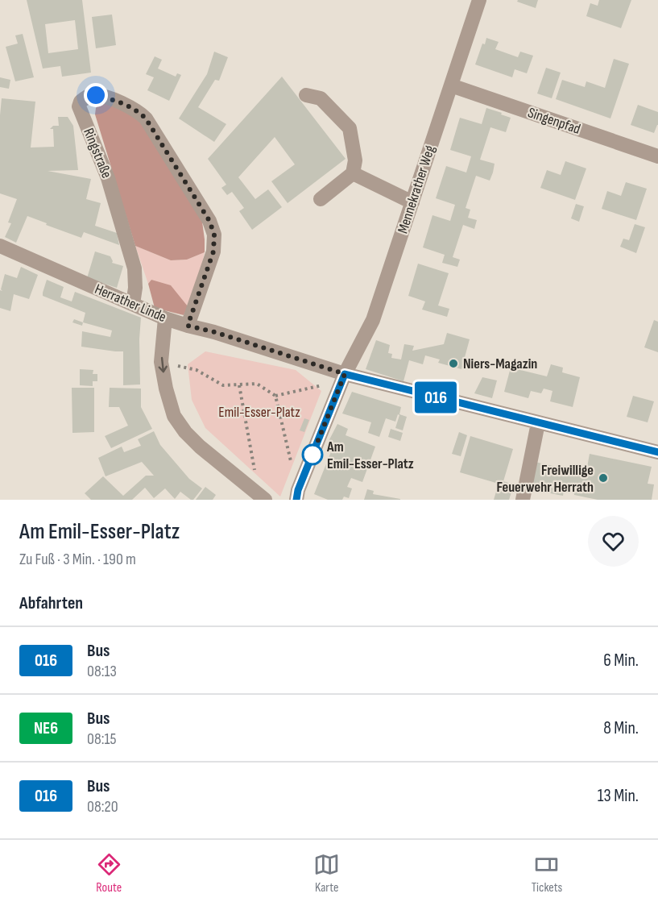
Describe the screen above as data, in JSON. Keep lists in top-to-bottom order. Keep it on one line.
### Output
{"streets":{"street":["Singenpfad","Ringstraße","Mennekrather Weg","Herrather Linde"]},"crossings":[["Singenpfad","Mennekrather Weg"],["Ringstraße","Herrather Linde"],["Mennekrather Weg","Herrather Linde"]],"parks":["Emil-Esser-Platz"],"places":["Niers-Magazin","Am Emil-Esser-Platz","Freiwillige Feuerwehr Herrath"],"lines":["bus line 016"],"page":{"on_map":"016","heading":[["Am Emil-Esser-Platz","Zu Fuß · 3 Min. · 190 m"],"Abfahrten"],"list":[{"mark":"016","name":"Bus","note":"08:13","value":"6 Min."},{"mark":"NE6","name":"Bus","note":"08:15","value":"8 Min."},{"mark":"016","name":"Bus","note":"08:20","value":"13 Min."}],"tabs":["Route","Karte","Tickets"]}}
